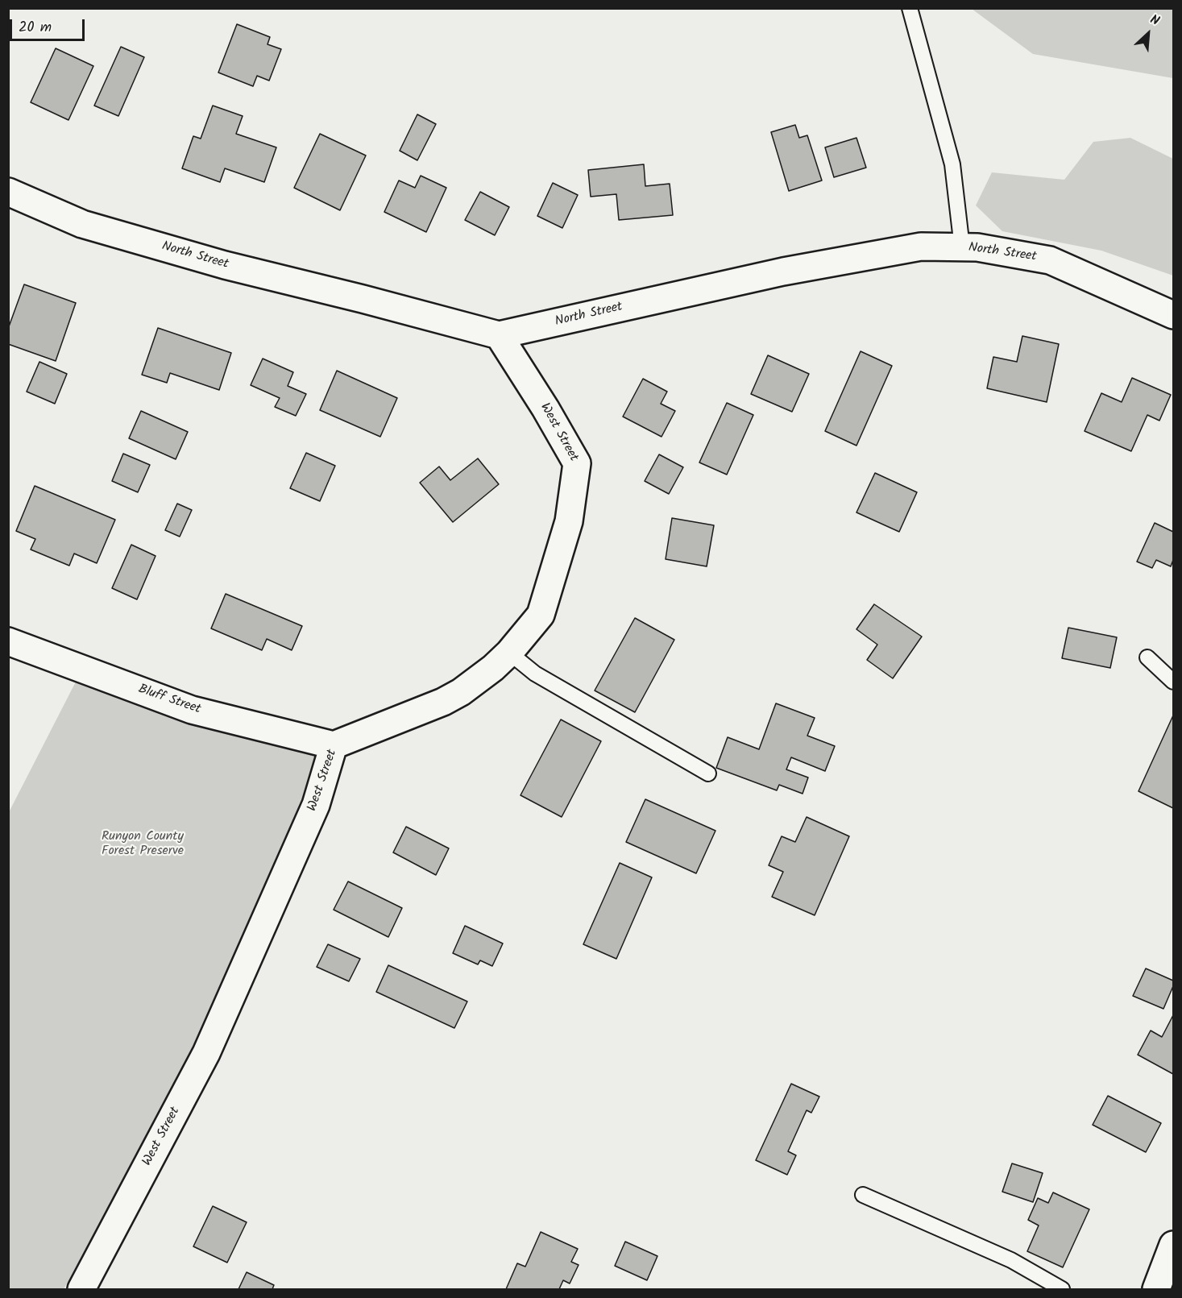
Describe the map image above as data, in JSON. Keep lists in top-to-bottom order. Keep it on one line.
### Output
{"streets":{"street":["North Street","West Street","Bluff Street"]},"crossings":[["North Street","West Street"],["West Street","Bluff Street"]],"parks":["Runyon County Forest Preserve"],"scale_bar":"20 m","north":"top right"}
